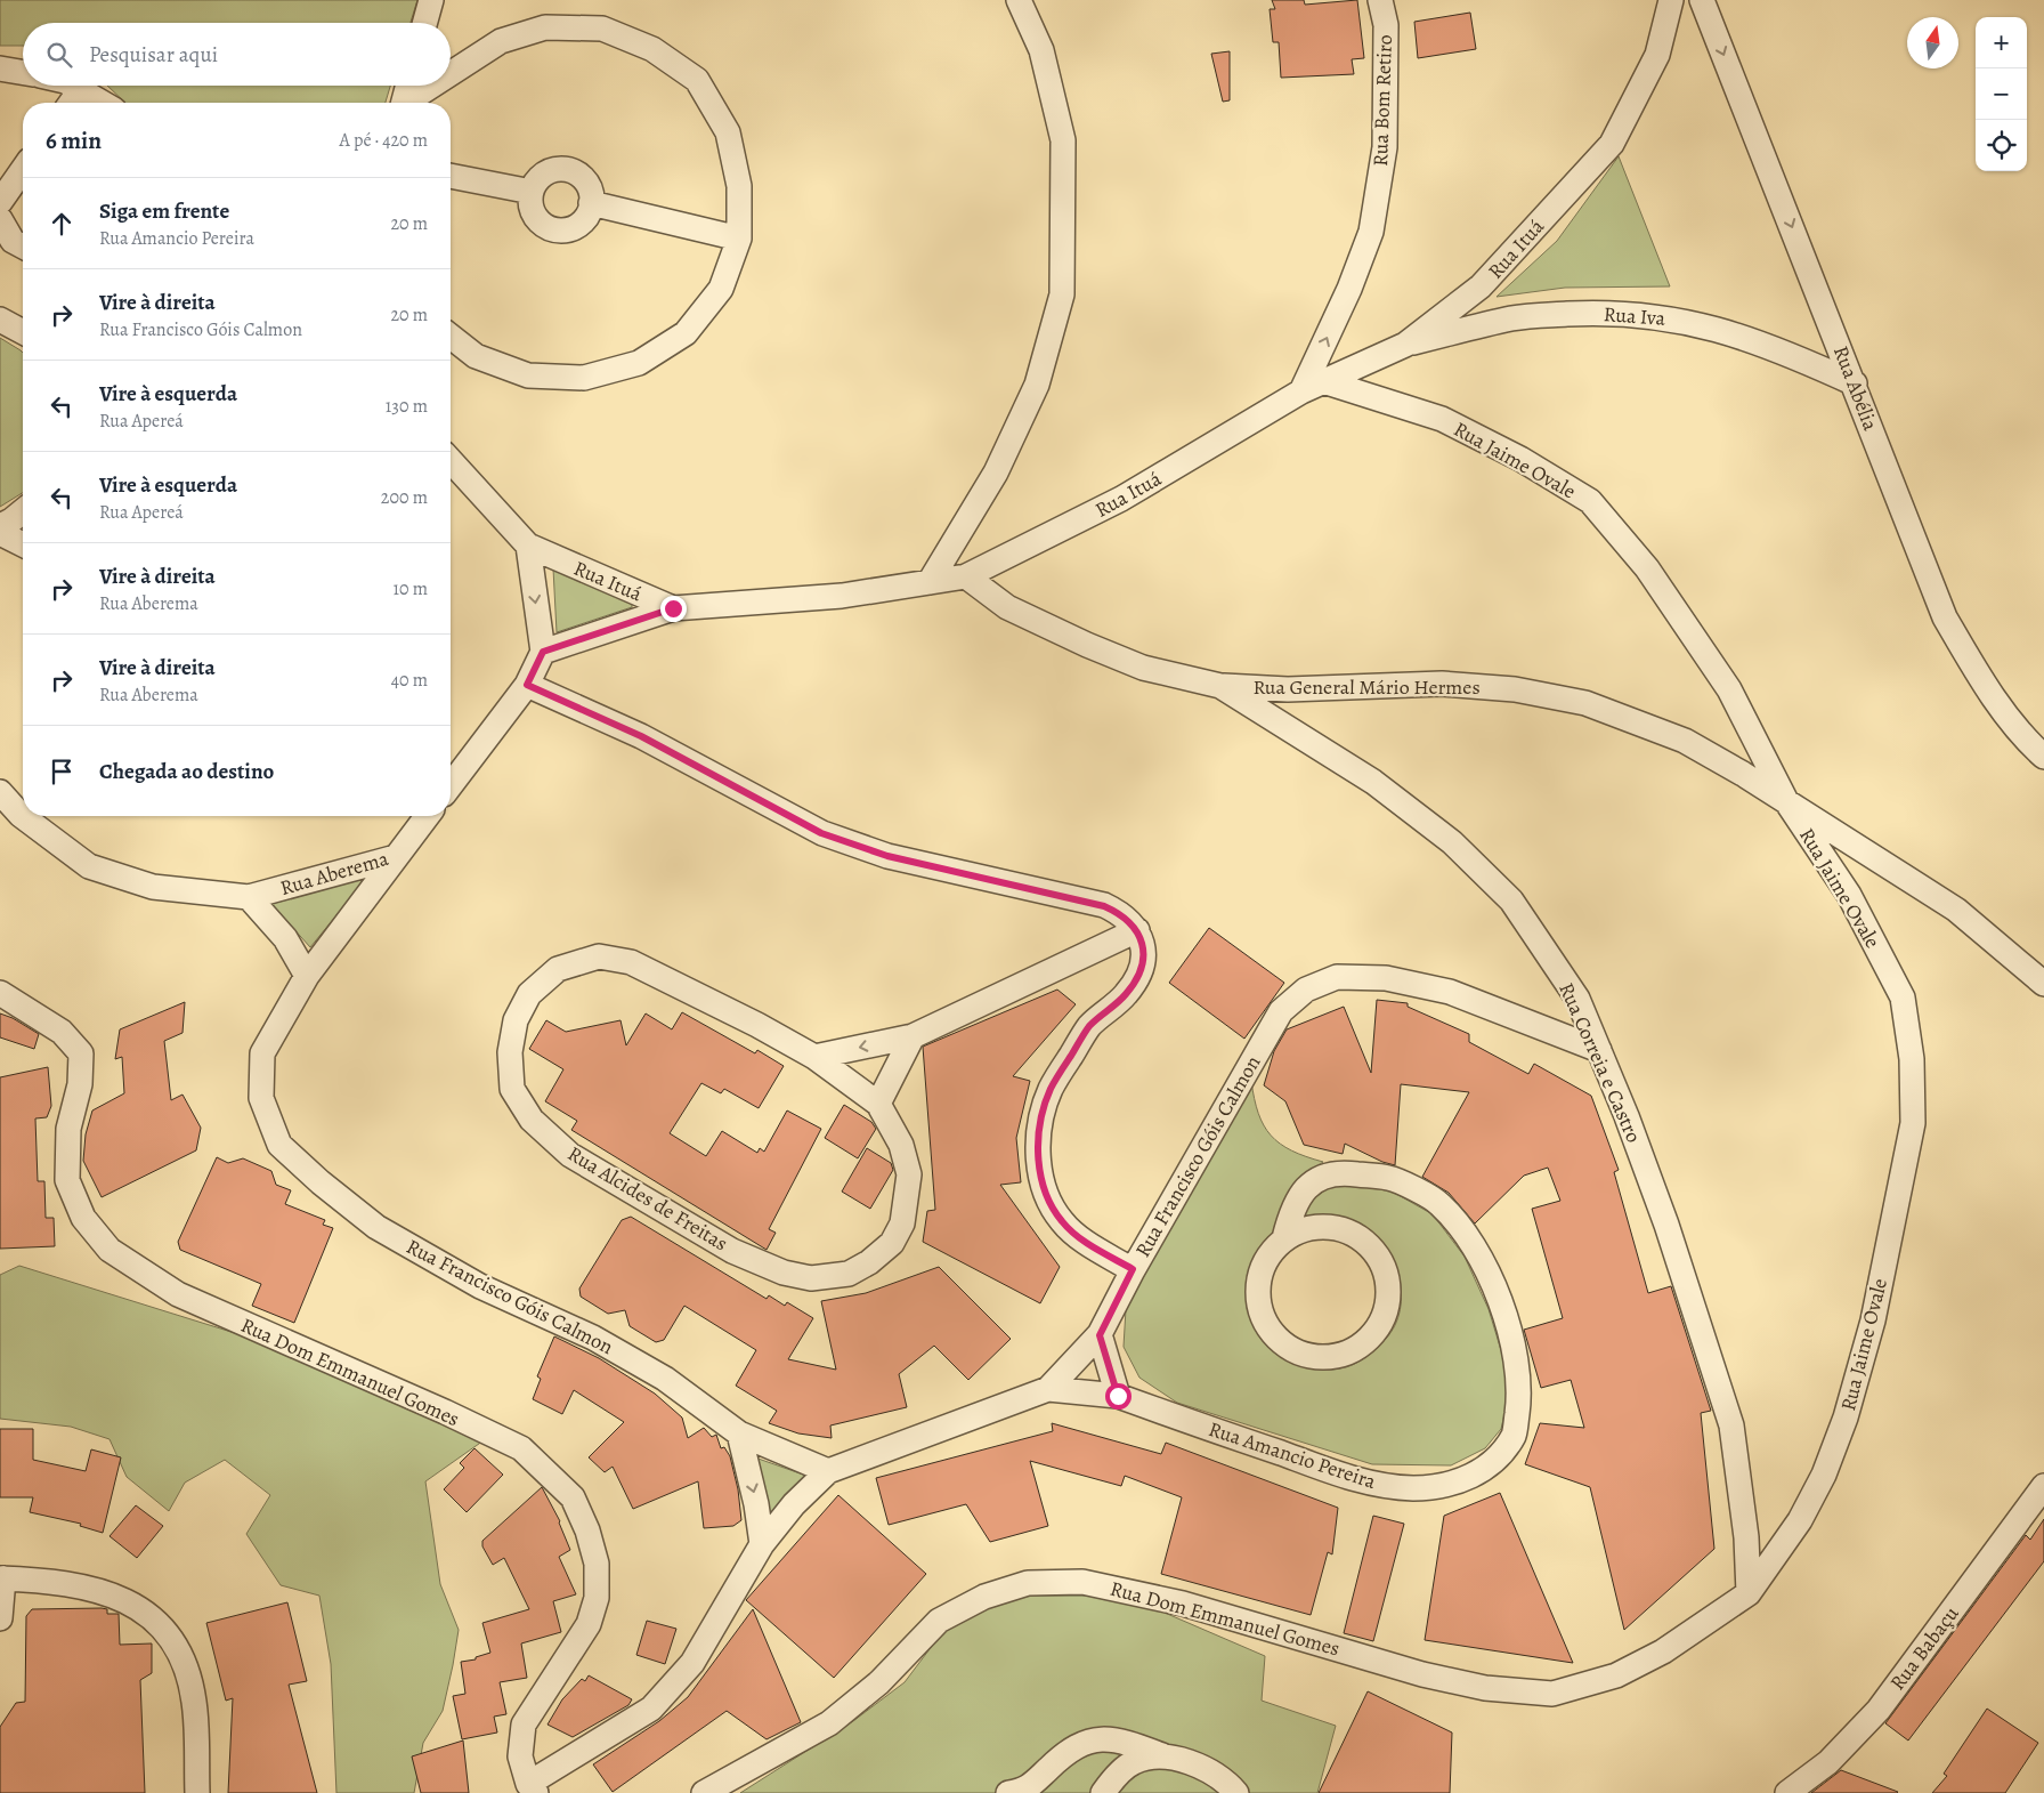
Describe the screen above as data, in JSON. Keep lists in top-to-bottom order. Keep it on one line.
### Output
{"streets":{"street":["Rua Bom Retiro","Rua Ituá","Rua Iva","Rua Abélia","Rua Jaime Ovale","Rua General Mário Hermes","Rua Aberema","Rua Correia e Castro","Rua Francisco Góis Calmon","Rua Alcides de Freitas","Rua Dom Emmanuel Gomes","Rua Amancio Pereira","Rua Babaçu"]},"crossings":[["Rua Bom Retiro","Rua Ituá"],["Rua Bom Retiro","Rua Jaime Ovale"],["Rua Ituá","Rua Iva"],["Rua Ituá","Rua Jaime Ovale"],["Rua Ituá","Rua Correia e Castro"],["Rua Iva","Rua Abélia"],["Rua Jaime Ovale","Rua General Mário Hermes"],["Rua Jaime Ovale","Rua Correia e Castro"],["Rua Jaime Ovale","Rua Dom Emmanuel Gomes"],["Rua General Mário Hermes","Rua Correia e Castro"],["Rua Aberema","Rua Francisco Góis Calmon"],["Rua Correia e Castro","Rua Francisco Góis Calmon"],["Rua Correia e Castro","Rua Dom Emmanuel Gomes"],["Rua Francisco Góis Calmon","Rua Amancio Pereira"]],"one_way":["Rua Bom Retiro","Rua Abélia"],"north":"top","page":{"map_buttons":["+","−"],"search":"Pesquisar aqui","heading":["6 min","A pé · 420 m"],"list":[["Siga em frente","Rua Amancio Pereira","20 m"],["Vire à direita","Rua Francisco Góis Calmon","20 m"],["Vire à esquerda","Rua Apereá","130 m"],["Vire à esquerda","Rua Apereá","200 m"],["Vire à direita","Rua Aberema","10 m"],["Vire à direita","Rua Aberema","40 m"],"Chegada ao destino"]}}
